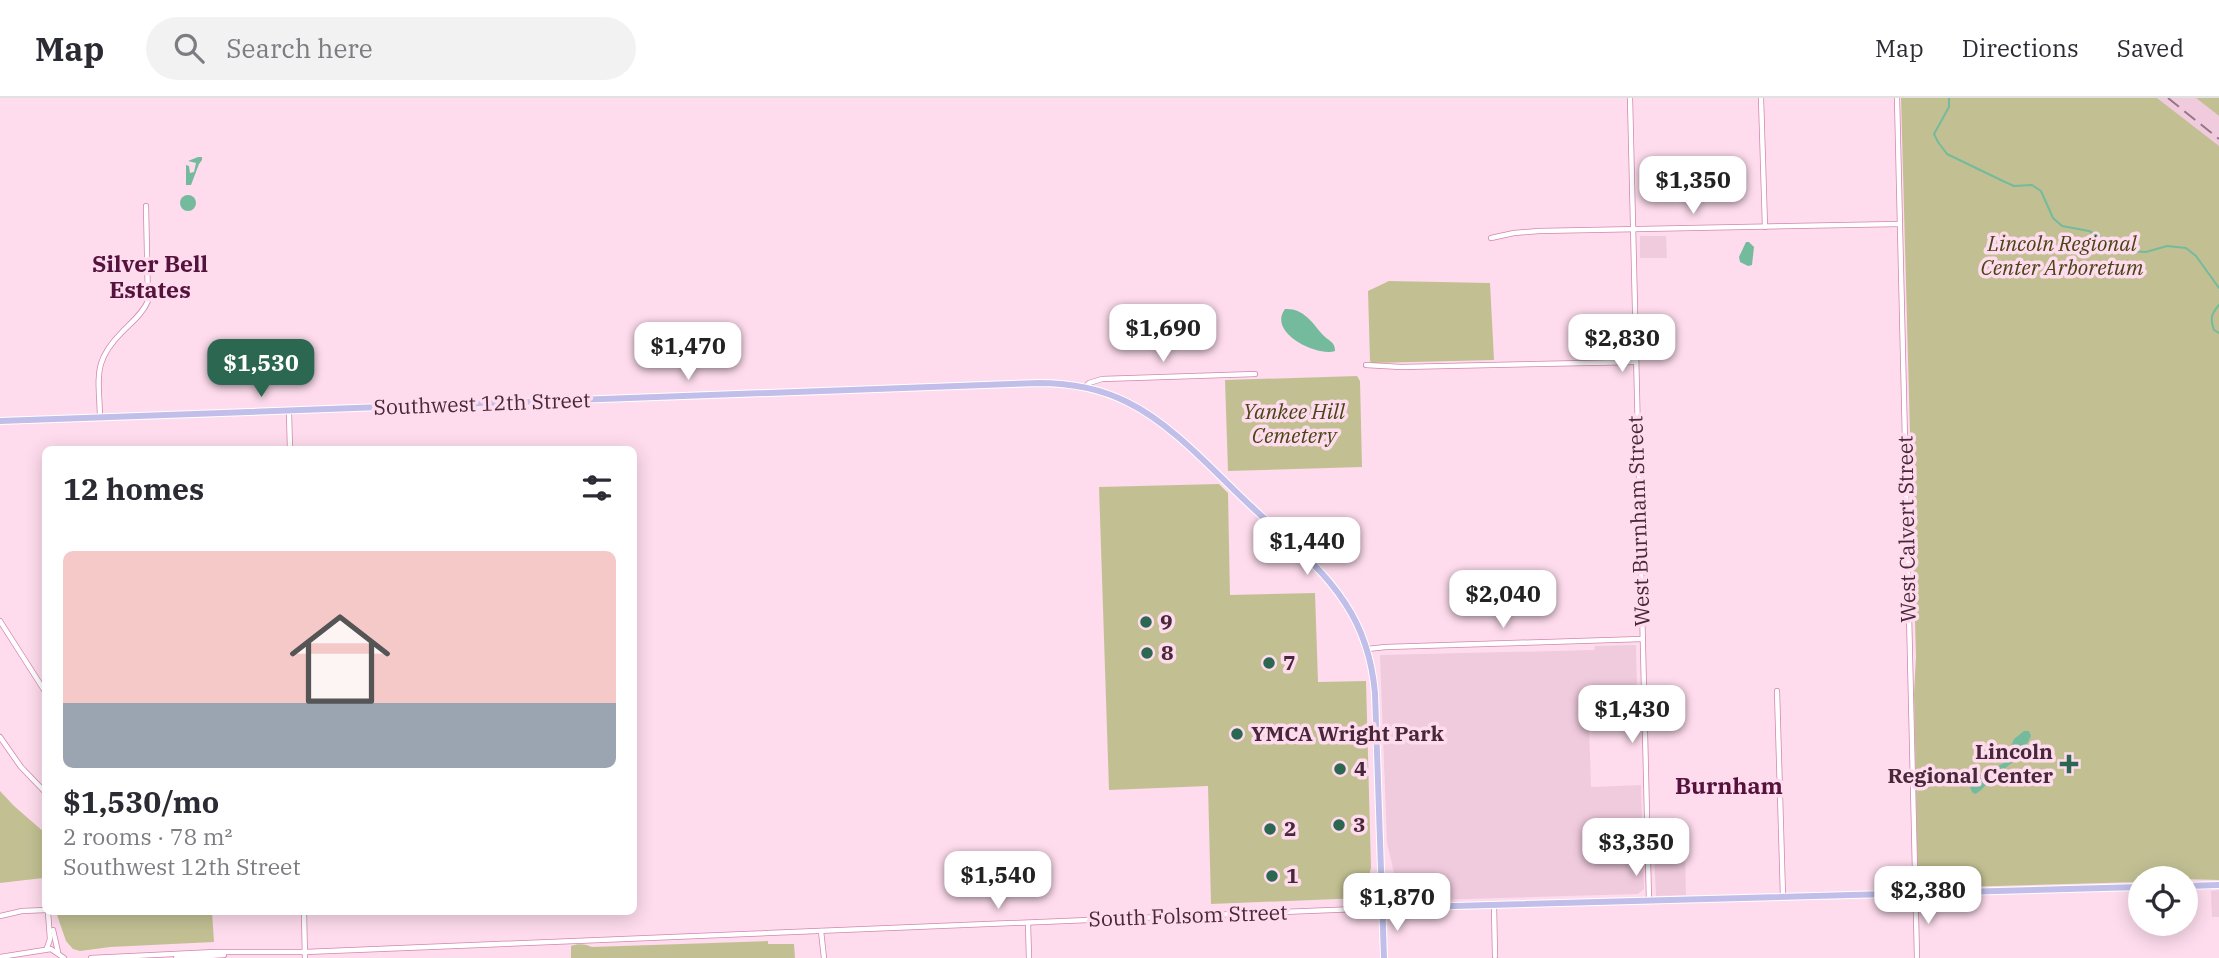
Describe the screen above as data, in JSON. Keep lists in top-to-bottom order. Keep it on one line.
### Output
{"streets":{"main road":["Southwest 12th Street","South Folsom Street"],"street":["West Burnham Street","West Calvert Street"]},"crossings":[["West Burnham Street","South Folsom Street"],["West Calvert Street","South Folsom Street"]],"districts":["Silver Bell Estates","Burnham"],"parks":["Lincoln Regional Center Arboretum","Yankee Hill Cemetery"],"places":{"other":["9","8","7","YMCA Wright Park","4","3","2","1"],"health":["Lincoln Regional Center"]},"page":{"header":"Map","search":"Search here","nav":["Map","Directions","Saved"],"price":["$1,350","$1,690","$2,830","$1,470","$1,530","$1,440","$2,040","$1,430","$3,350","$1,540","$2,380","$1,870"],"heading":"12 homes","list":[{"name":"$1,530/mo","note":"2 rooms · 78 m² · Southwest 12th Street"}]}}
